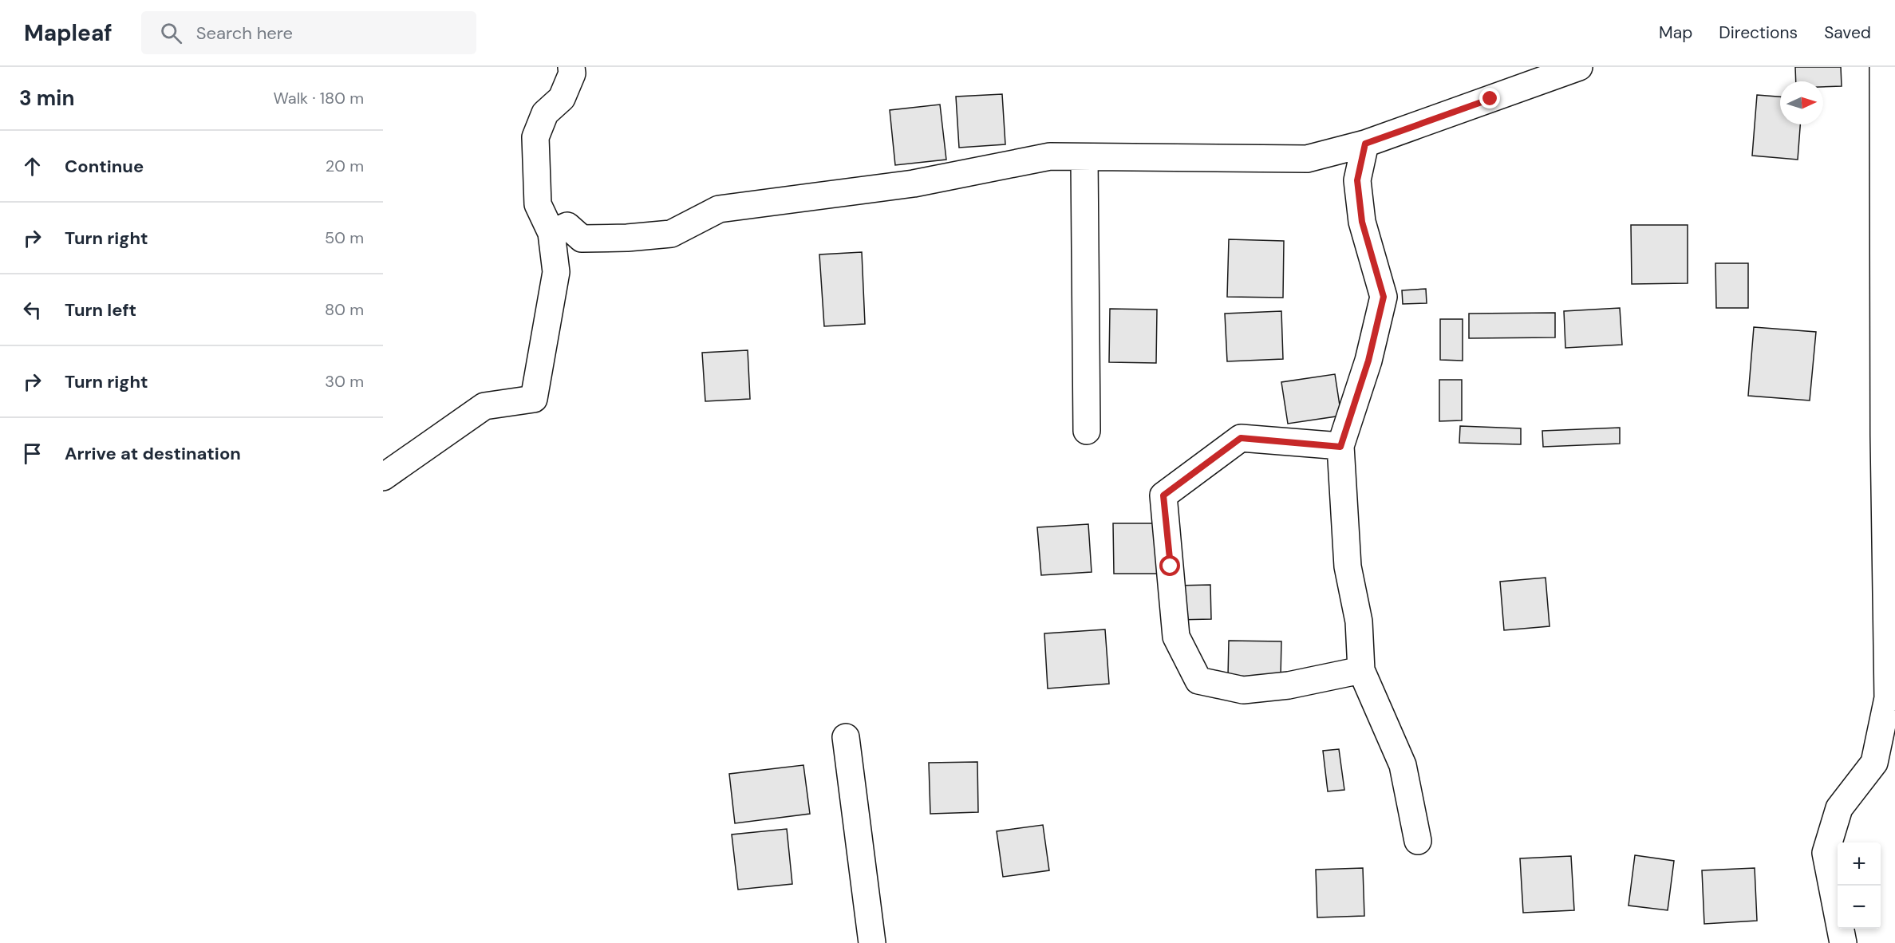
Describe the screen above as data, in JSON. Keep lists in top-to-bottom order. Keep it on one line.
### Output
{"north":"right","page":{"header":"Mapleaf","search":"Search here","nav":["Map","Directions","Saved"],"heading":["3 min","Walk · 180 m"],"list":[["Continue","20 m"],["Turn right","50 m"],["Turn left","80 m"],["Turn right","30 m"],"Arrive at destination"],"map_buttons":["+","−"]}}
